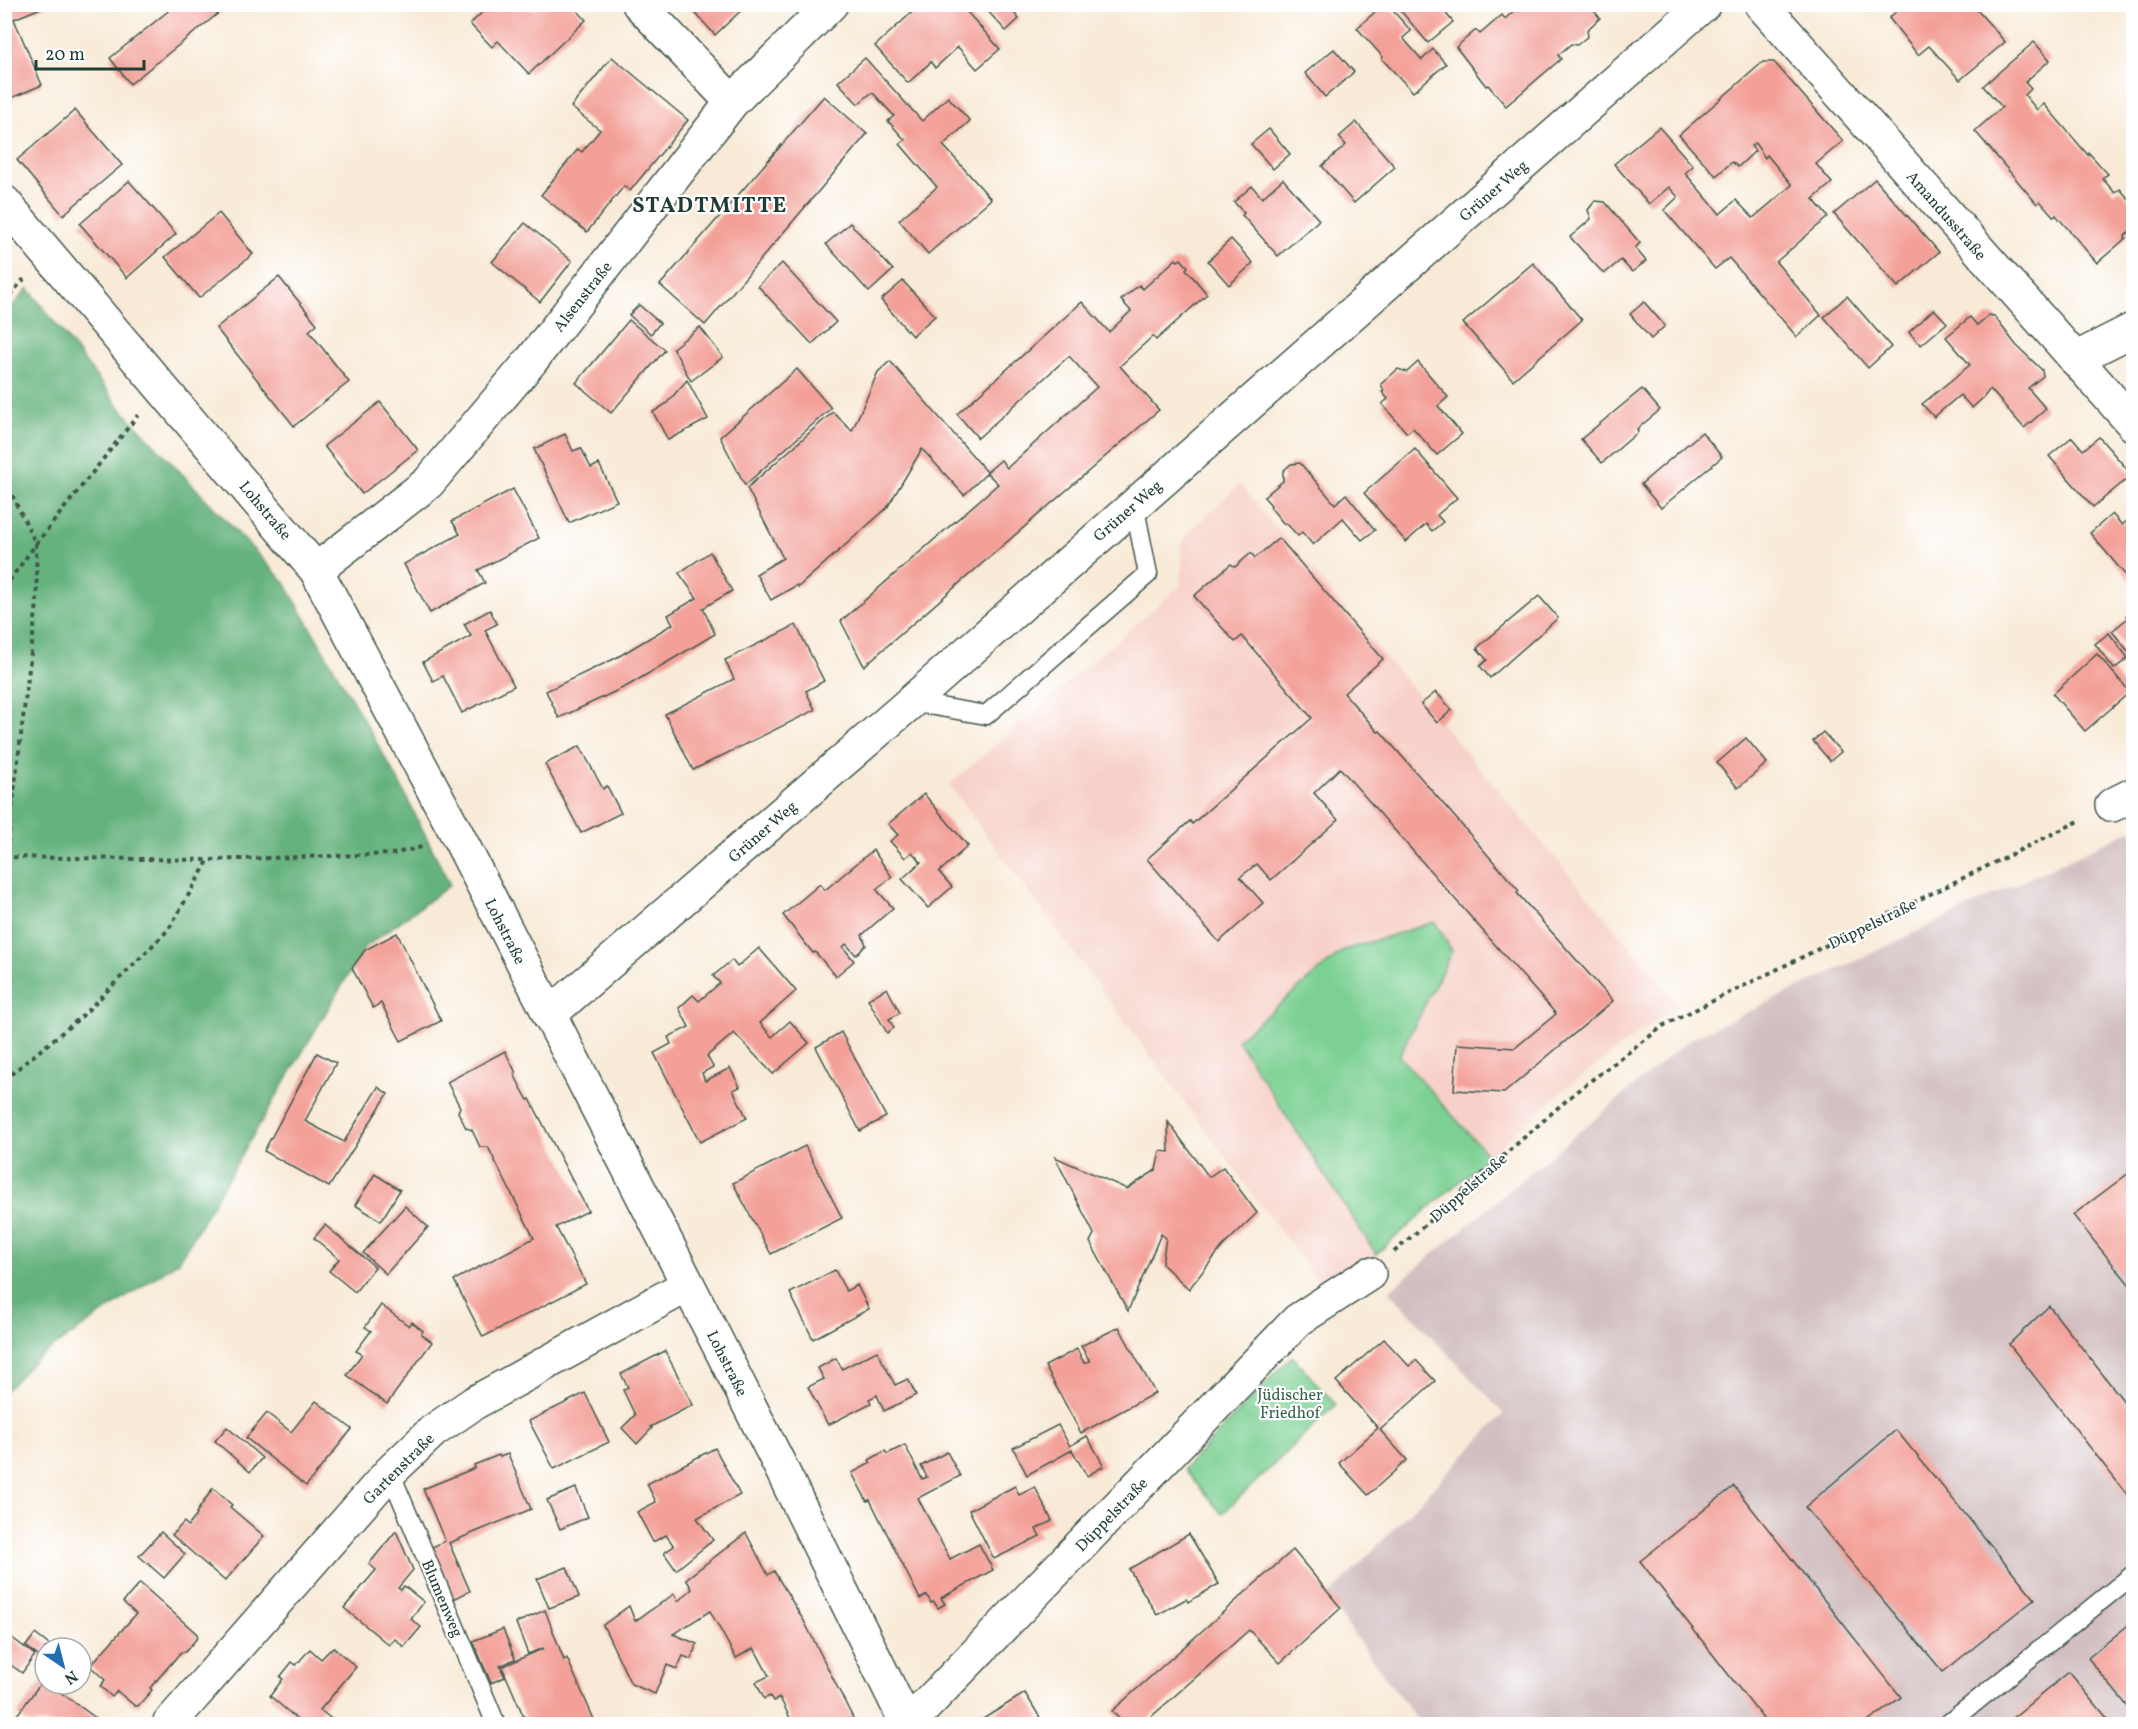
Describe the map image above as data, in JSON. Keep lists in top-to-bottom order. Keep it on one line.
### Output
{"streets":{"street":["Grüner Weg","Amandusstraße","Alsenstraße","Lohstraße","Düppelstraße","Gartenstraße"],"lane":["Blumenweg"]},"crossings":[["Grüner Weg","Lohstraße"],["Alsenstraße","Lohstraße"],["Lohstraße","Düppelstraße"],["Lohstraße","Gartenstraße"],["Gartenstraße","Blumenweg"]],"districts":["STADTMITTE"],"parks":["Jüdischer Friedhof"],"scale_bar":"20 m","north":"bottom right"}
